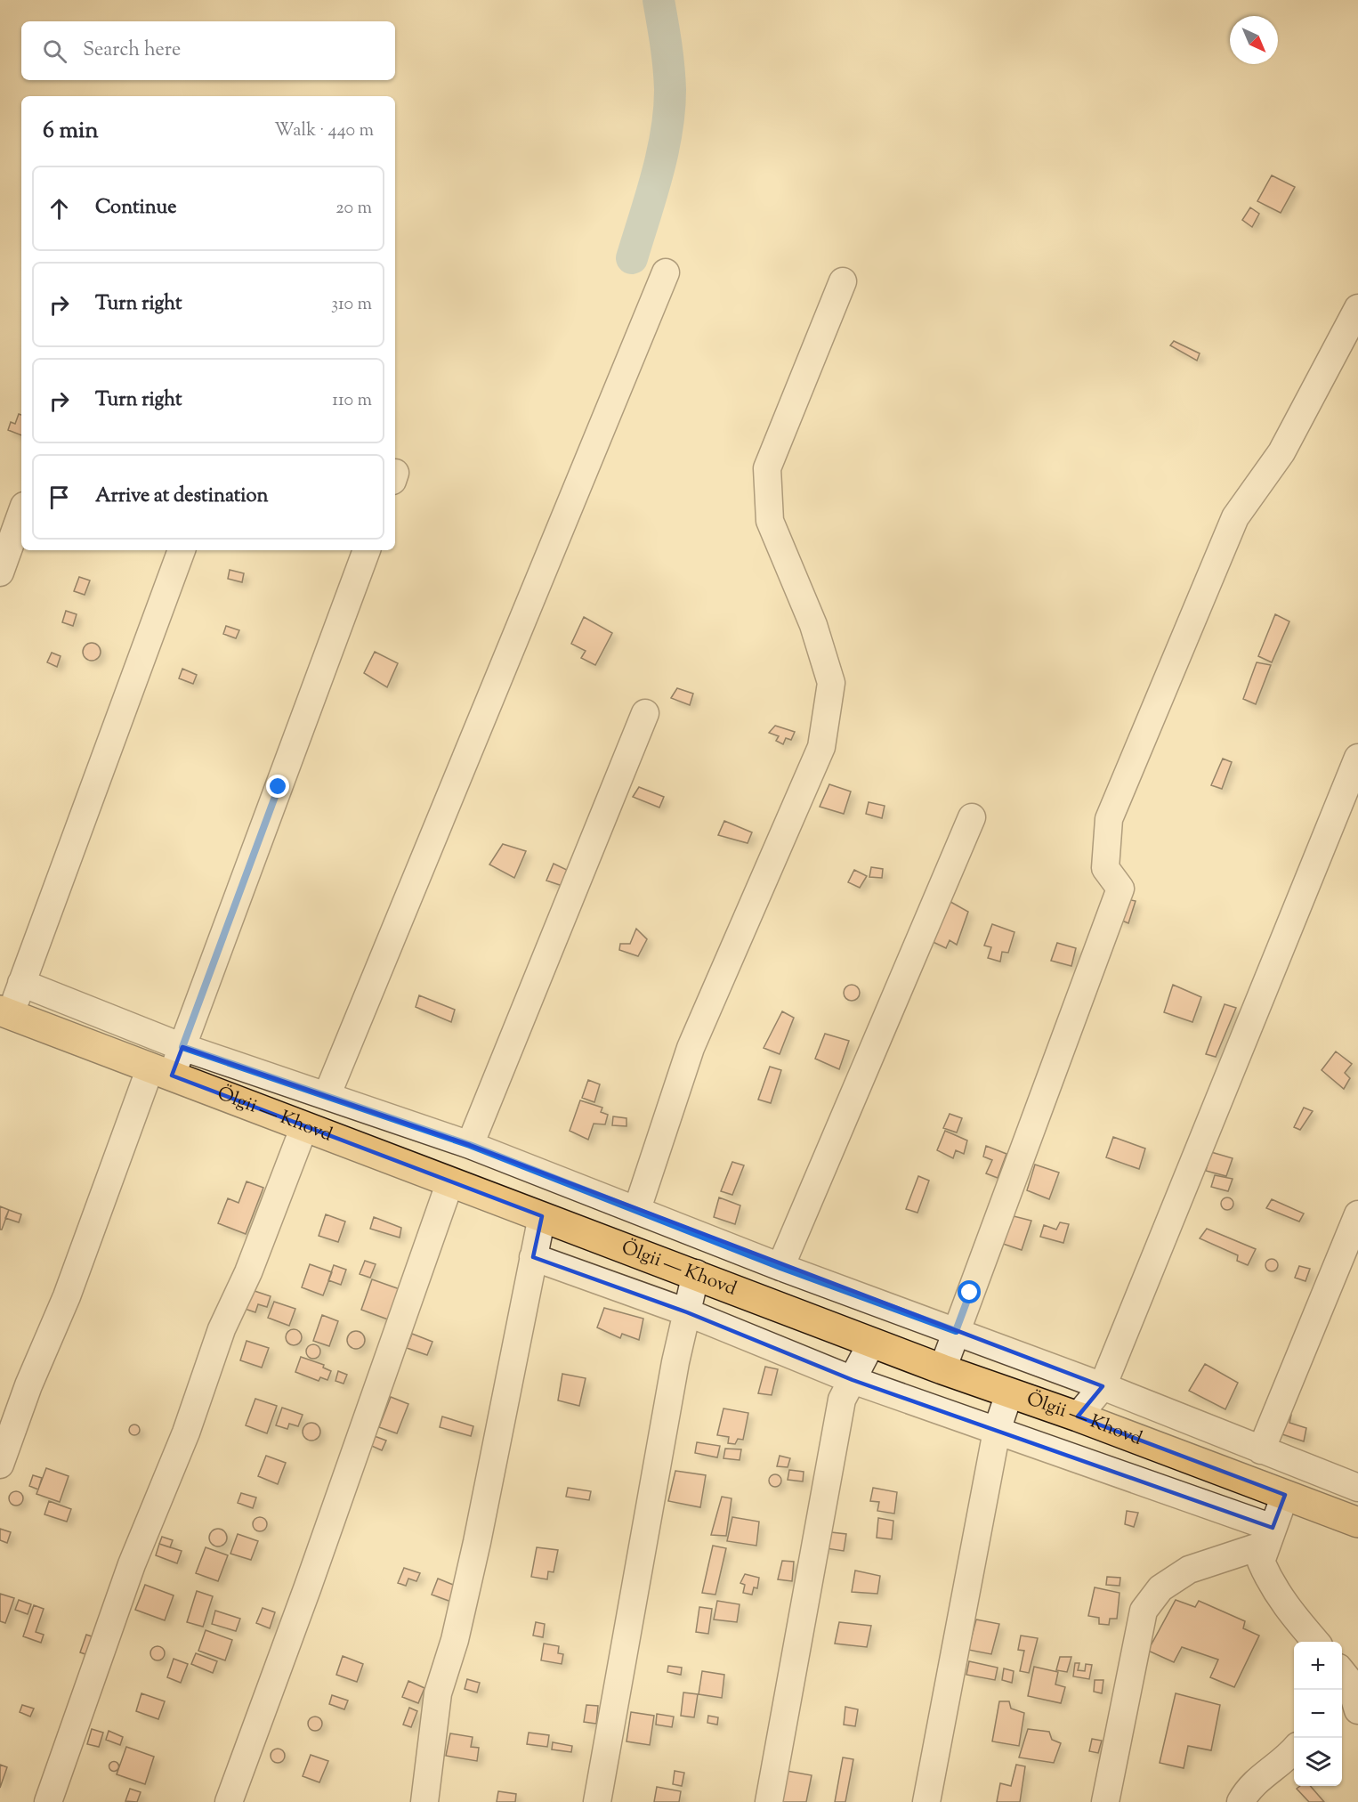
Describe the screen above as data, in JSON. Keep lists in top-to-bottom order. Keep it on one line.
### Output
{"streets":{"highway":["Ölgii — Khovd"]},"north":"bottom right","page":{"search":"Search here","heading":["6 min","Walk · 440 m"],"list":[["Continue","20 m"],["Turn right","310 m"],["Turn right","110 m"],"Arrive at destination"],"map_buttons":["+","−"]}}
